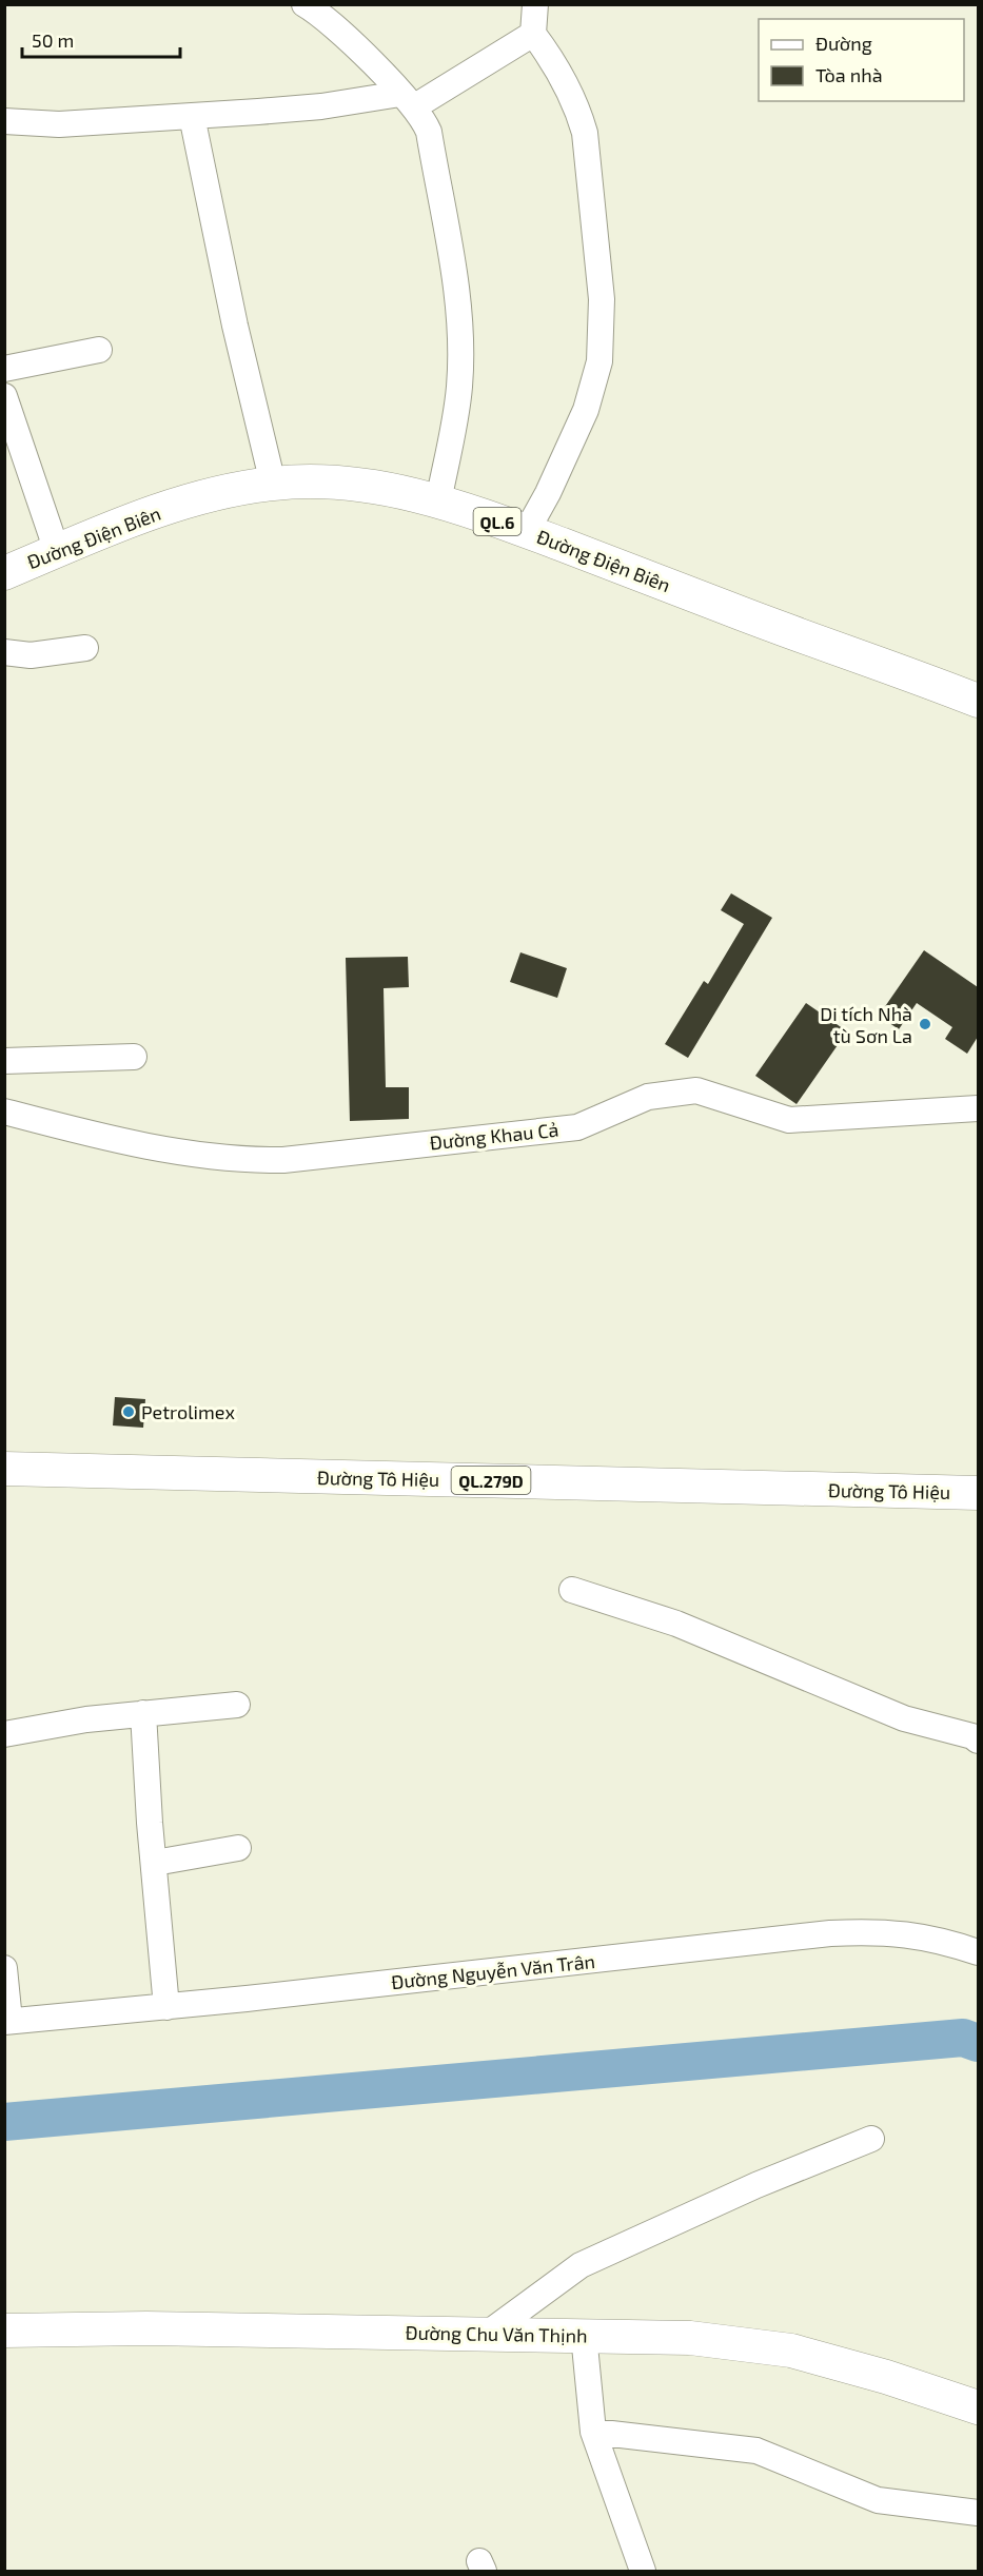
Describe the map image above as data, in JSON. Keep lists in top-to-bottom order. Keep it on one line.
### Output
{"streets":{"main road":["QL.6","Đường Điện Biên","Đường Tô Hiệu","QL.279D","Đường Chu Văn Thịnh"],"street":["Đường Khau Cả","Đường Nguyễn Văn Trân"]},"places":["Di tích Nhà tù Sơn La","Petrolimex"],"legend":["Đường","Tòa nhà"],"scale_bar":"50 m"}
